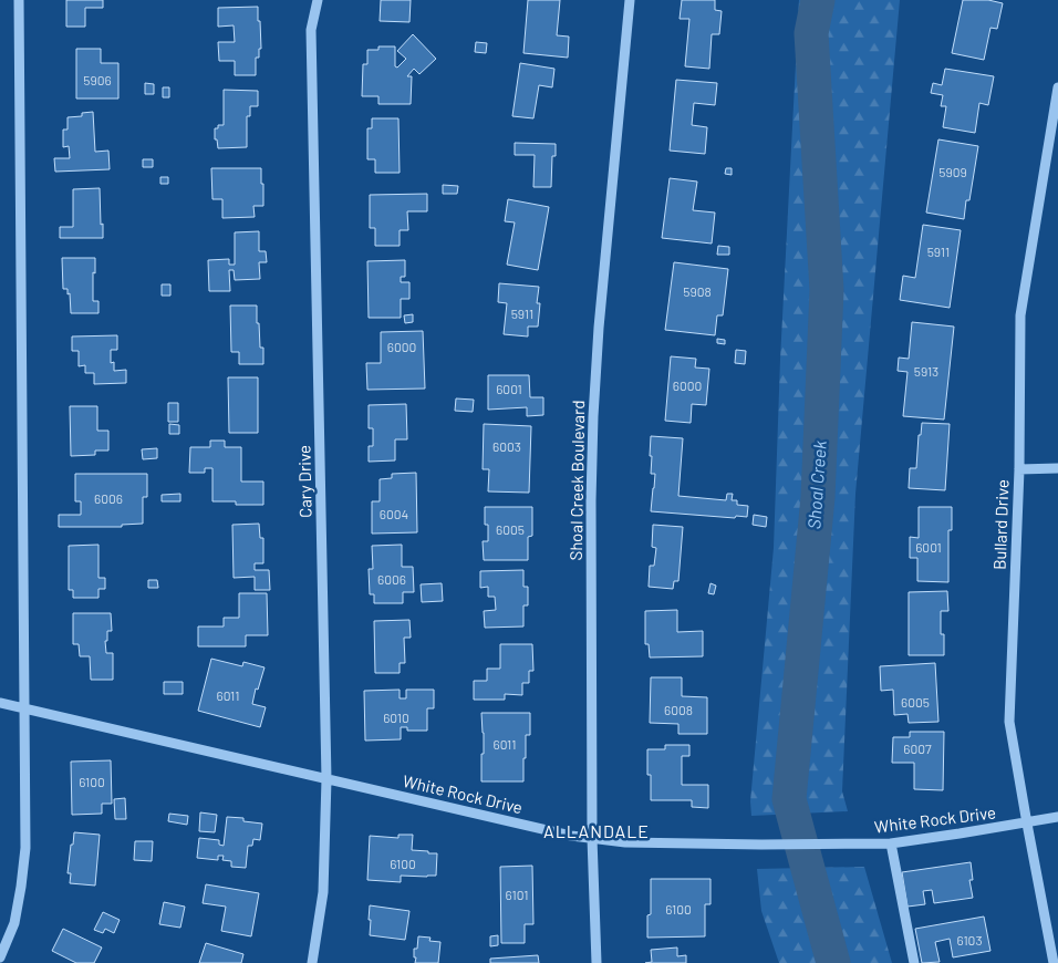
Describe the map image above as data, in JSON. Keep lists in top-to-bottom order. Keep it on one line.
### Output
{"streets":{"street":["Shoal Creek Boulevard","Cary Drive","Bullard Drive","White Rock Drive"]},"crossings":[["Shoal Creek Boulevard","White Rock Drive"],["Cary Drive","White Rock Drive"],["Bullard Drive","White Rock Drive"]],"districts":["ALLANDALE"],"water":["Shoal Creek"],"house_numbers":["5906","5909","5911","5908","5911","6000","5913","6000","6001","6003","6006","6004","6005","6001","6006","6011","6005","6008","6010","6011","6007","6100","6100","6101","6100","6103"]}
